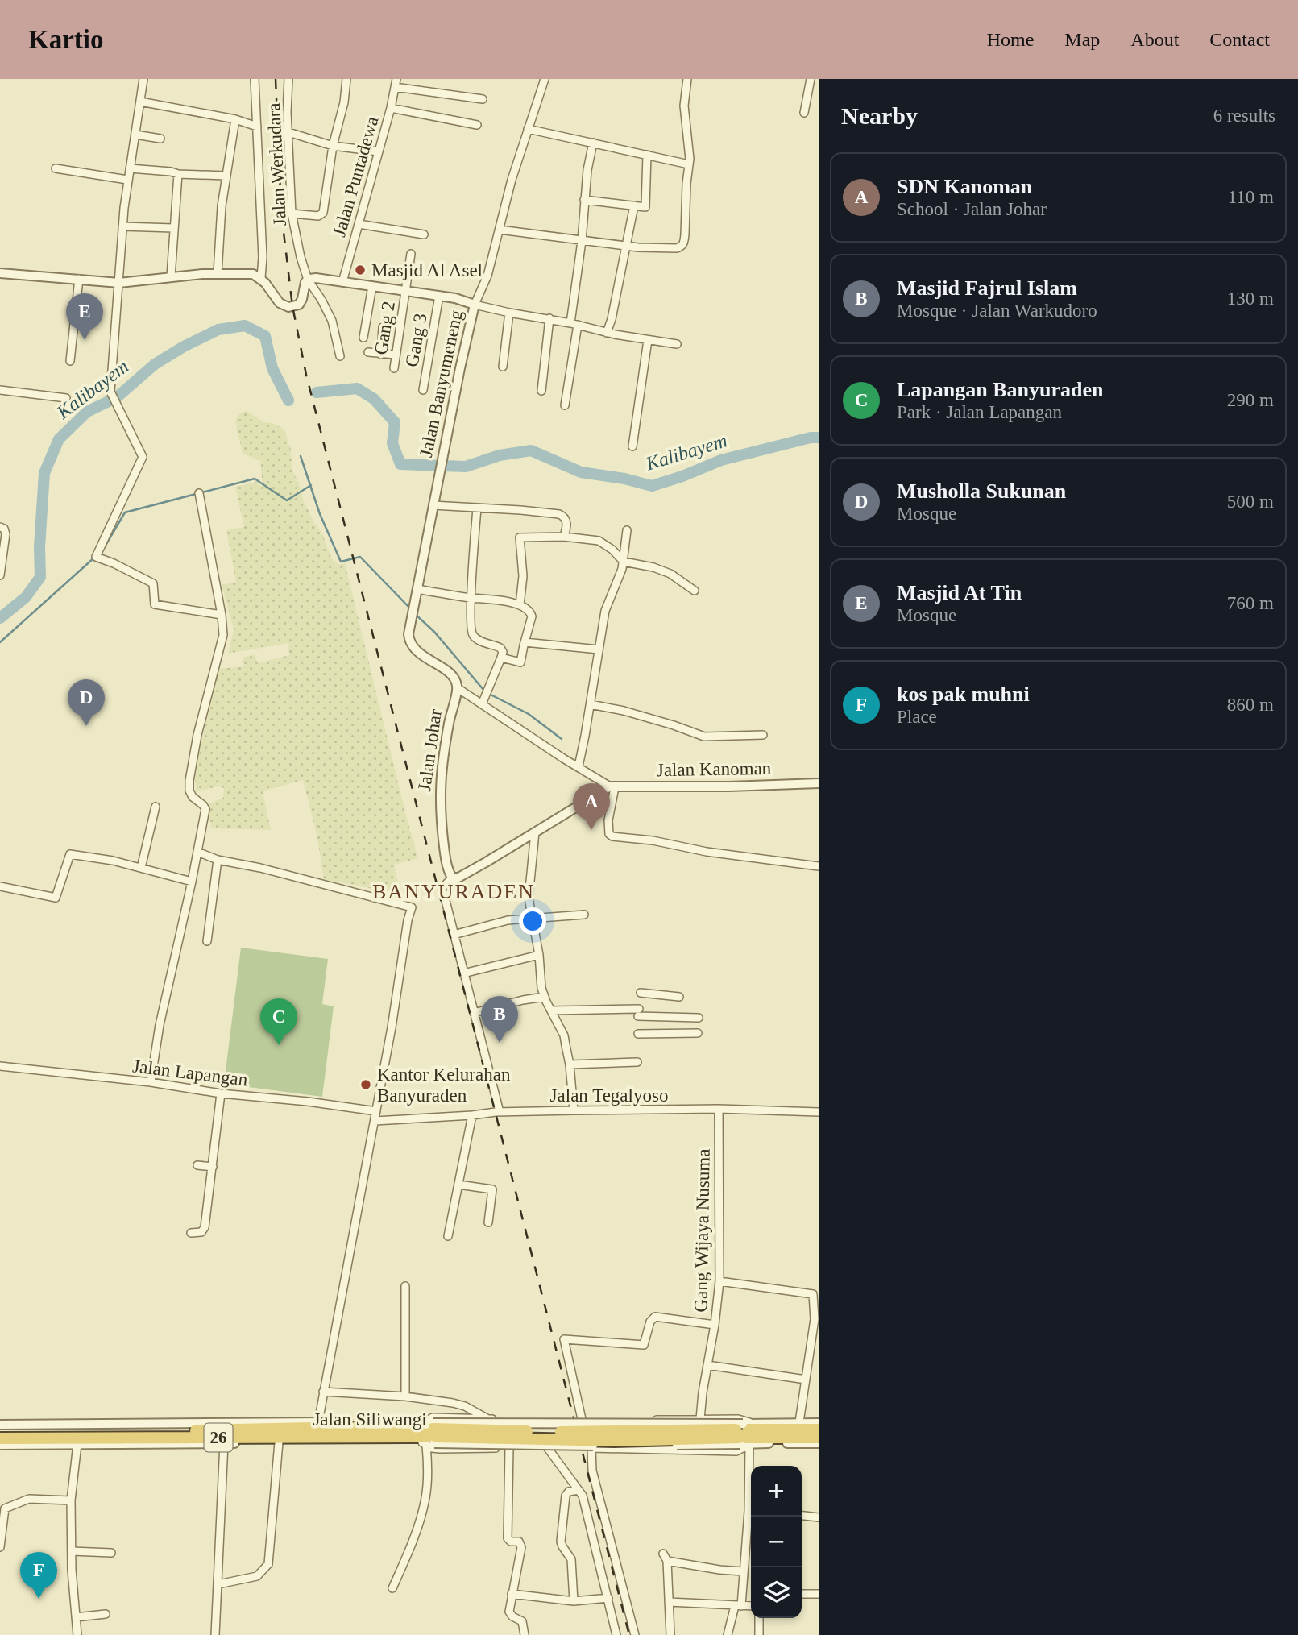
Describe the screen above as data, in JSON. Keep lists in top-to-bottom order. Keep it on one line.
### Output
{"streets":{"highway":["Jalan Siliwangi","26"],"street":["Jalan Werkudara","Jalan Puntadewa","Gang 2","Gang 3","Jalan Banyumeneng","Jalan Johar","Jalan Kanoman","Jalan Lapangan","Jalan Tegalyoso","Gang Wijaya Nusuma"]},"crossings":[["Jalan Werkudara","Jalan Banyumeneng"],["Jalan Puntadewa","Jalan Banyumeneng"],["Gang 2","Jalan Banyumeneng"],["Gang 3","Jalan Banyumeneng"],["Jalan Banyumeneng","Jalan Johar"],["Jalan Tegalyoso","Gang Wijaya Nusuma"],["Jalan Siliwangi","26"]],"districts":["BANYURADEN"],"water":["Kalibayem"],"places":["Masjid Al Asel","Kantor Kelurahan Banyuraden"],"page":{"header":"Kartio","nav":["Home","Map","About","Contact"],"heading":["Nearby","6 results"],"list":[{"mark":"A","name":"SDN Kanoman","note":"School · Jalan Johar","value":"110 m"},{"mark":"B","name":"Masjid Fajrul Islam","note":"Mosque · Jalan Warkudoro","value":"130 m"},{"mark":"C","name":"Lapangan Banyuraden","note":"Park · Jalan Lapangan","value":"290 m"},{"mark":"D","name":"Musholla Sukunan","note":"Mosque","value":"500 m"},{"mark":"E","name":"Masjid At Tin","note":"Mosque","value":"760 m"},{"mark":"F","name":"kos pak muhni","note":"Place","value":"860 m"}],"pins":["E","D","A","B","C","F"],"map_buttons":["+","−"]}}
